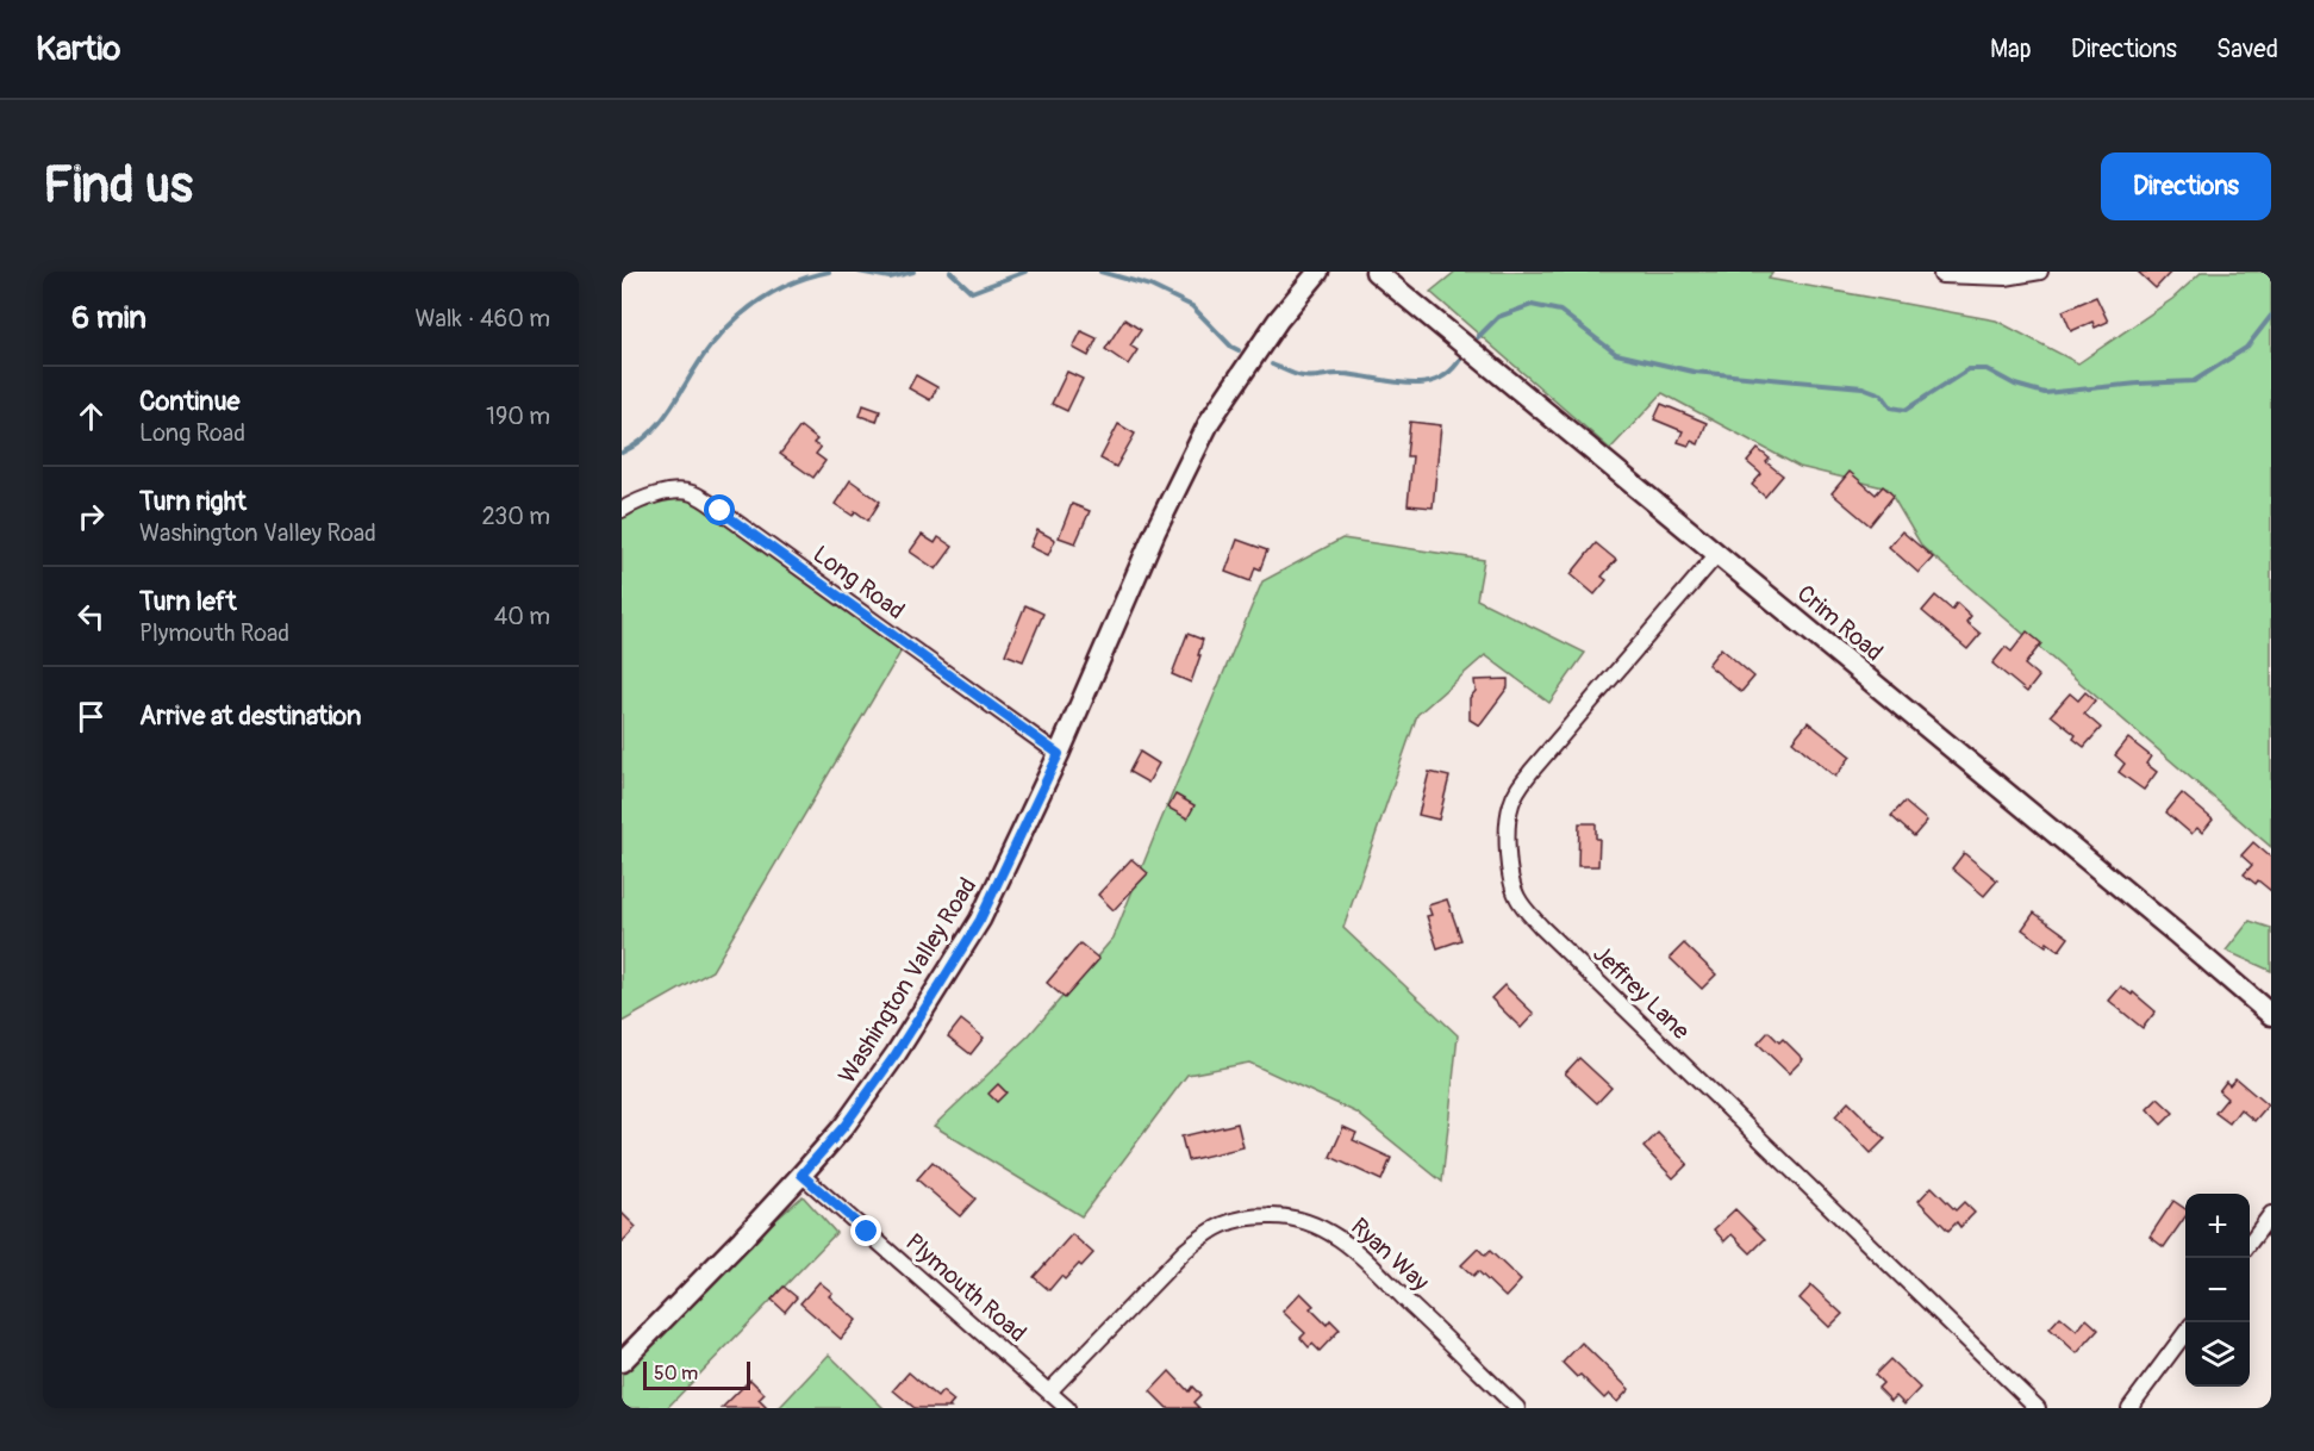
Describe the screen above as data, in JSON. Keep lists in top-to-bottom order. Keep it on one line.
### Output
{"streets":{"street":["Long Road","Crim Road","Washington Valley Road","Jeffrey Lane","Ryan Way","Plymouth Road"]},"crossings":[["Long Road","Washington Valley Road"],["Crim Road","Jeffrey Lane"],["Washington Valley Road","Plymouth Road"],["Ryan Way","Plymouth Road"]],"scale_bar":"50 m","page":{"header":"Kartio","nav":["Map","Directions","Saved"],"buttons":"Directions","title":"Find us","heading":["6 min","Walk · 460 m"],"list":[["Continue","Long Road","190 m"],["Turn right","Washington Valley Road","230 m"],["Turn left","Plymouth Road","40 m"],"Arrive at destination"],"map_buttons":["+","−"],"scale":"50 m"}}
